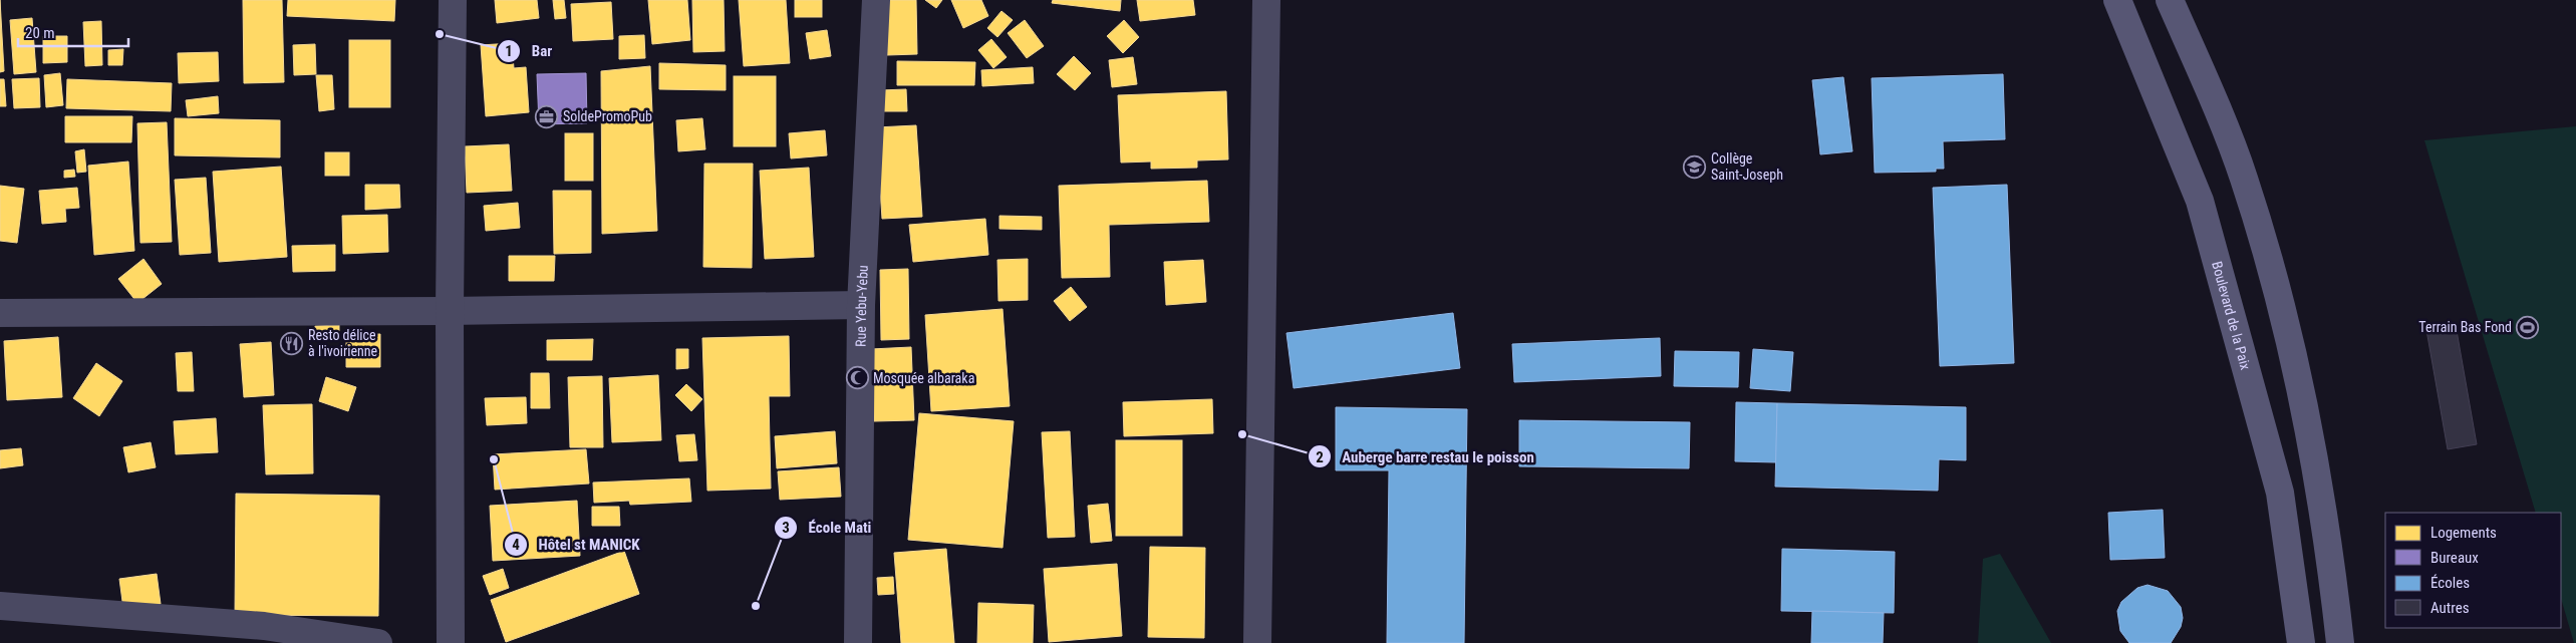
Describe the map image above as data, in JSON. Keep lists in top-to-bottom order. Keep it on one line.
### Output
{"streets":{"main road":["Boulevard de la Paix"],"street":["Rue Yebu-Yebu"]},"places":{"other":["Bar","Auberge barre restau le poisson","Hôtel st MANICK","École Mati"],"office":["SoldePromoPub"],"school or university":["Collège Saint-Joseph"],"sports":["Terrain Bas Fond"],"restaurant":["Resto délice à l'ivoirienne"],"mosque":["Mosquée albaraka"]},"legend":["Logements","Bureaux","Écoles","Autres"],"scale_bar":"20 m"}
